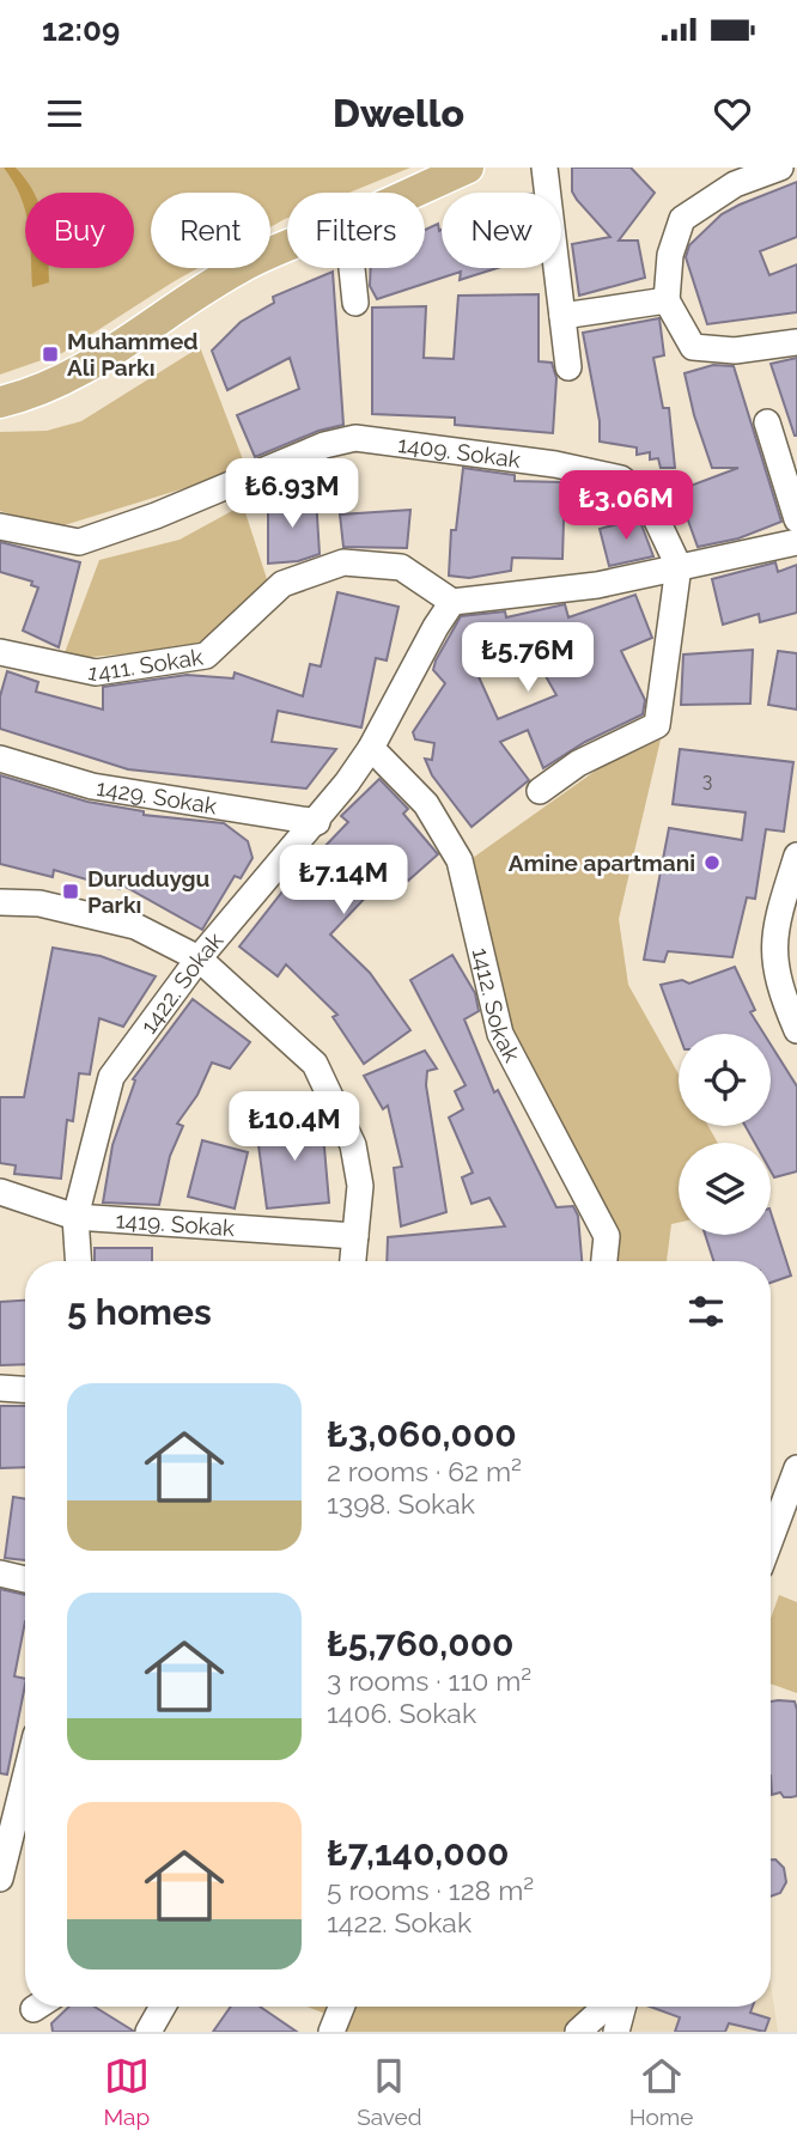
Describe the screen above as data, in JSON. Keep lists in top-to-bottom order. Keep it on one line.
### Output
{"streets":{"street":["1409. Sokak","1411. Sokak","1429. Sokak","1422. Sokak","1412. Sokak","1419. Sokak"]},"crossings":[["1411. Sokak","1422. Sokak"],["1429. Sokak","1422. Sokak"],["1422. Sokak","1412. Sokak"],["1422. Sokak","1419. Sokak"]],"places":{"transit":["Muhammed Ali Parkı","Duruduygu Parkı"],"other":["Amine apartmani"]},"house_numbers":["3"],"page":{"status":"12:09","header":"Dwello","chip":["Buy","Rent","Filters","New"],"price":["₺6.93M","₺3.06M","₺5.76M","₺7.14M","₺10.4M"],"heading":"5 homes","list":[{"name":"₺3,060,000","note":"2 rooms · 62 m² · 1398. Sokak"},{"name":"₺5,760,000","note":"3 rooms · 110 m² · 1406. Sokak"},{"name":"₺7,140,000","note":"5 rooms · 128 m² · 1422. Sokak"}],"tabs":["Map","Saved","Home"]}}
